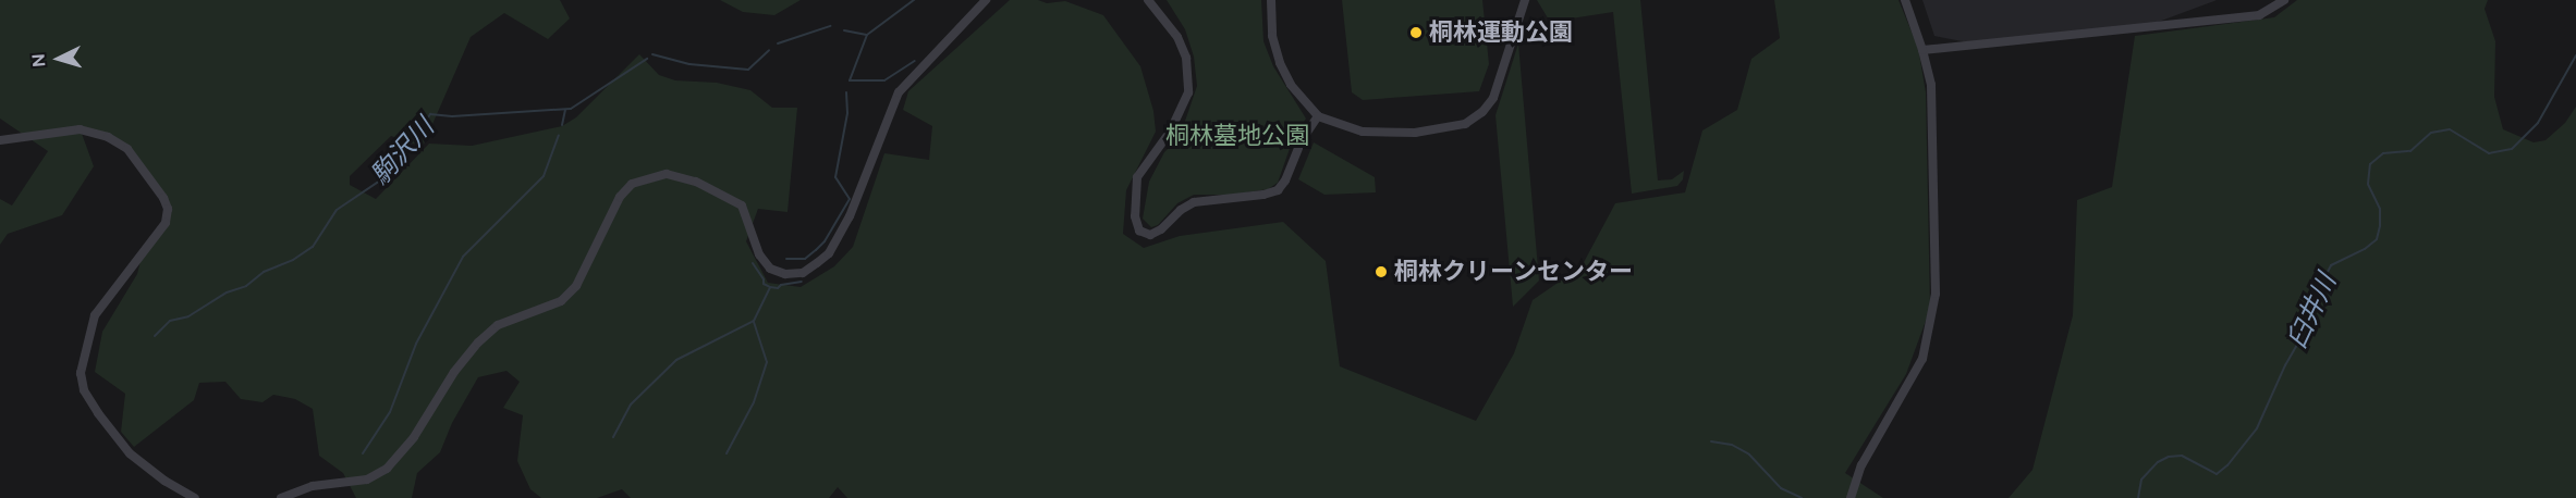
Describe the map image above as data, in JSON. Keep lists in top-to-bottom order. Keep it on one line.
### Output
{"water":["駒沢川","臼井川"],"parks":["桐林墓地公園"],"places":["桐林運動公園","桐林クリーンセンター"],"north":"left"}
